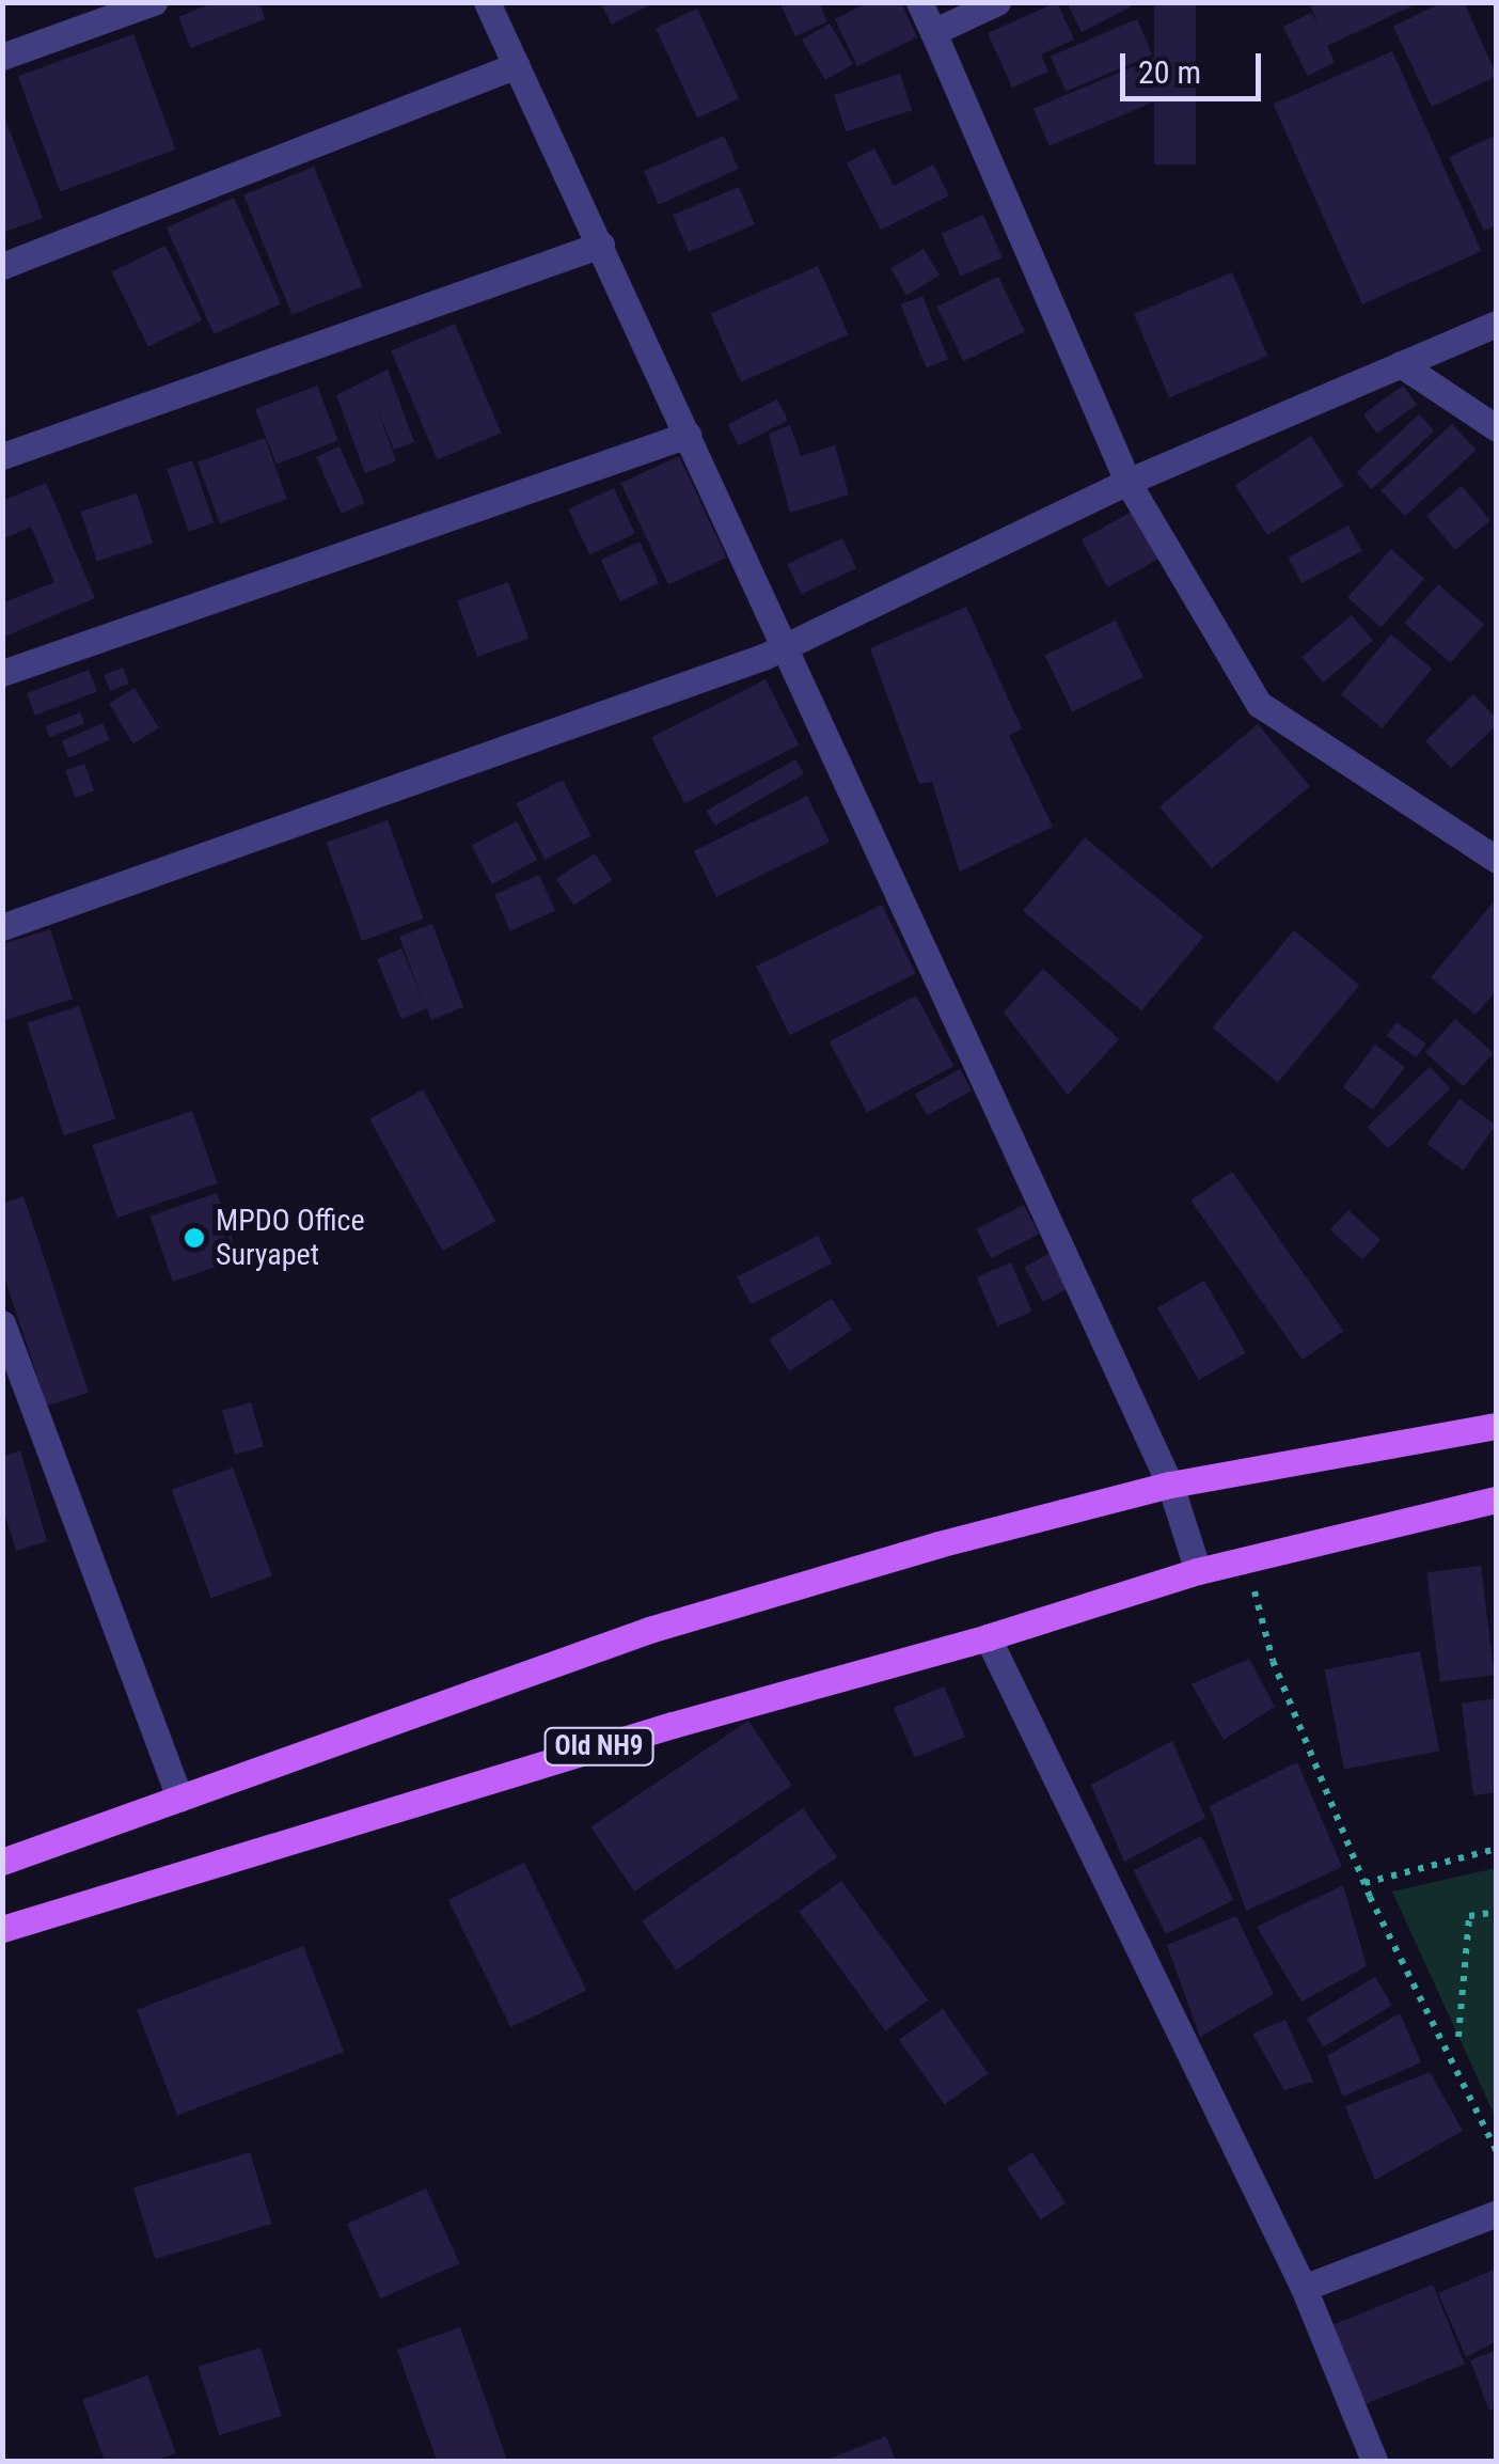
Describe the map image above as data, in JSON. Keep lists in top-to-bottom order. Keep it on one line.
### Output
{"streets":{"main road":["Old NH9"]},"places":["MPDO Office Suryapet"],"scale_bar":"20 m"}
